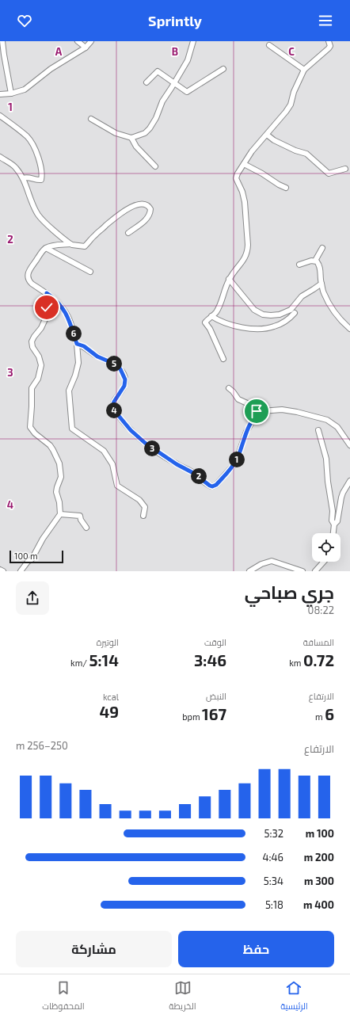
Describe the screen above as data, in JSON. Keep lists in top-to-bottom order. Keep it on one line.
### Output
{"scale_bar":"100 m","page":{"header":"Sprintly","pins":["6","5","4","3","1","2"],"scale":"100 m","heading":["جري صباحي","08:22"],"stats":[["المسافة","0.72 km"],["الوقت","3:46"],["الوتيرة","5:14 /km"],["الارتفاع","6 m"],["النبض","167 bpm"],["kcal","49"]],"chart":["الارتفاع","250–256 m"],"list":[{"name":"100 m","note":"5:32"},{"name":"200 m","note":"4:46"},{"name":"300 m","note":"5:34"},{"name":"400 m","note":"5:18"}],"buttons":["حفظ","مشاركة"],"tabs":["الرئيسية","الخريطة","المحفوظات"]},"grid":{"columns":["A","B","C"],"rows":["1","2","3","4"]}}
